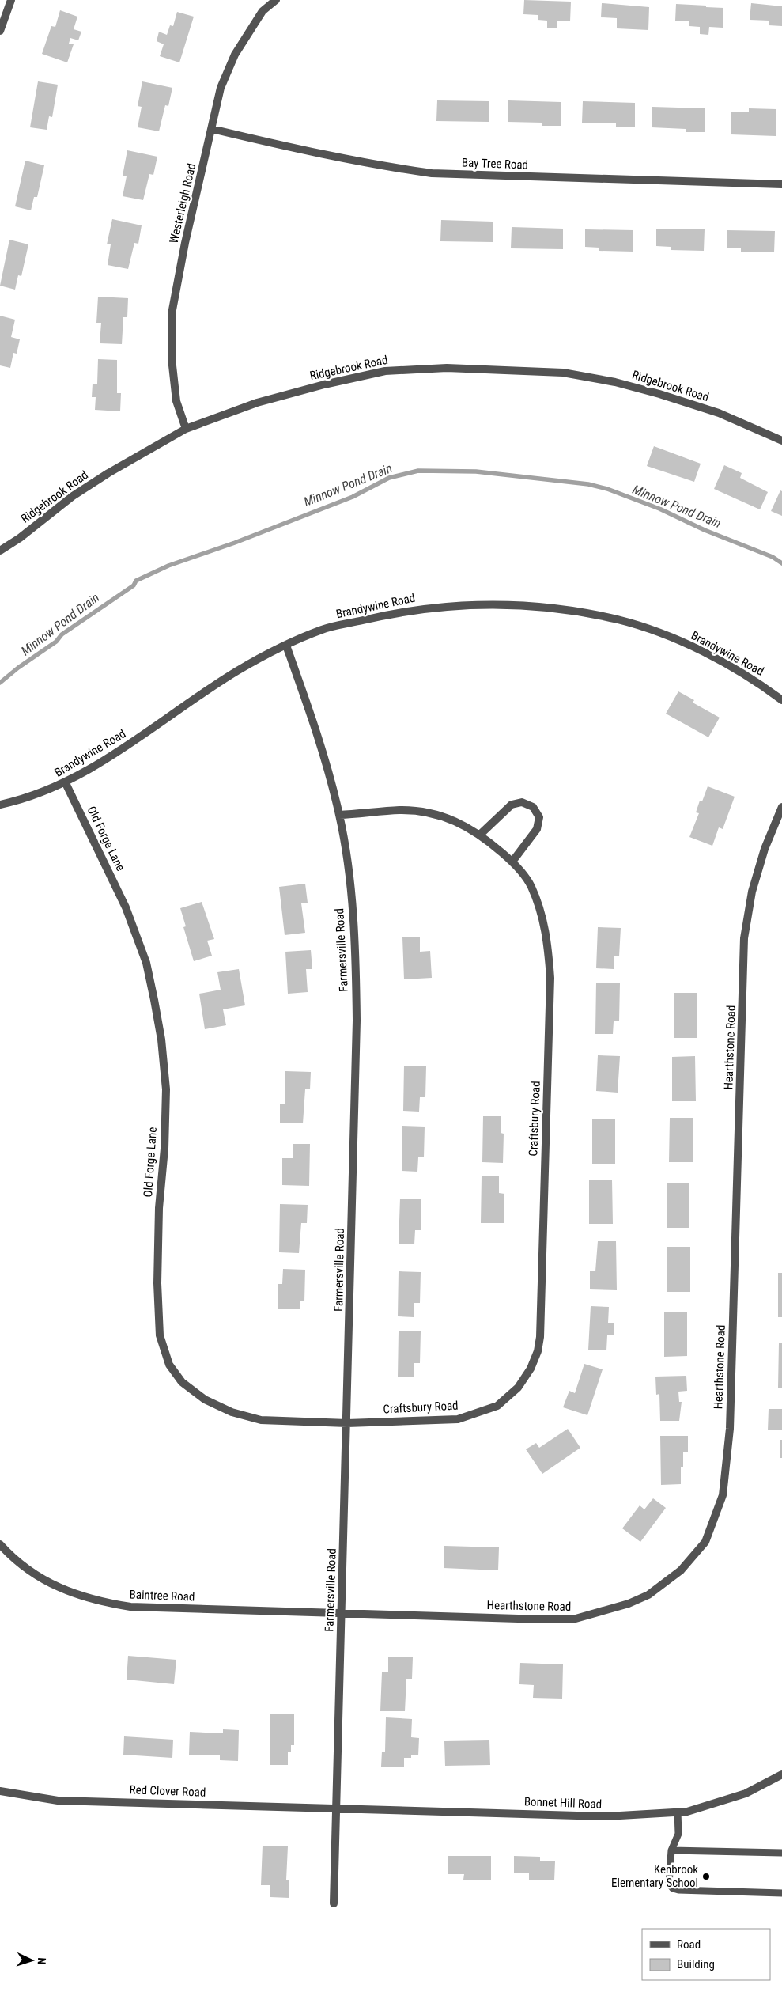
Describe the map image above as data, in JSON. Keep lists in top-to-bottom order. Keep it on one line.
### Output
{"streets":{"street":["Bay Tree Road","Westerleigh Road","Ridgebrook Road","Brandywine Road","Old Forge Lane","Farmersville Road","Hearthstone Road","Craftsbury Road","Baintree Road","Red Clover Road","Bonnet Hill Road"]},"crossings":[["Bay Tree Road","Westerleigh Road"],["Westerleigh Road","Ridgebrook Road"],["Brandywine Road","Old Forge Lane"],["Brandywine Road","Farmersville Road"],["Old Forge Lane","Farmersville Road"],["Old Forge Lane","Craftsbury Road"],["Farmersville Road","Hearthstone Road"],["Farmersville Road","Craftsbury Road"],["Farmersville Road","Baintree Road"],["Farmersville Road","Red Clover Road"],["Farmersville Road","Bonnet Hill Road"],["Hearthstone Road","Baintree Road"],["Red Clover Road","Bonnet Hill Road"]],"water":["Minnow Pond Drain"],"places":["Kenbrook Elementary School"],"legend":["Road","Building"],"north":"right"}
